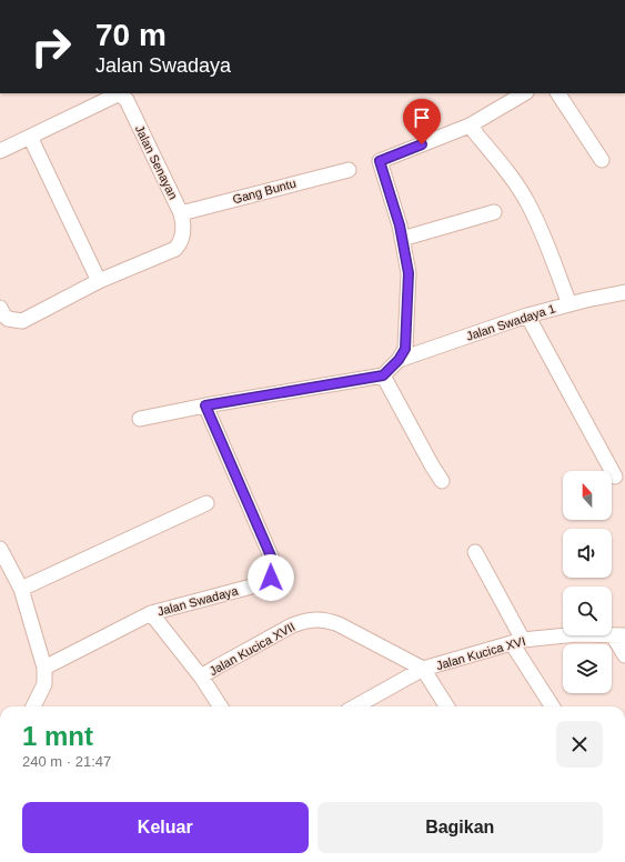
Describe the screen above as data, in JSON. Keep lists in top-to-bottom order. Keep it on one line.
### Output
{"streets":{"street":["Jalan Senayan","Gang Buntu","Jalan Swadaya 1","Jalan Swadaya","Jalan Kucica XVII","Jalan Kucica XVI"]},"crossings":[["Jalan Senayan","Gang Buntu"],["Jalan Kucica XVII","Jalan Kucica XVI"]],"north":"top","page":{"turn":["70 m","Jalan Swadaya"],"heading":["1 mnt","240 m · 21:47"],"buttons":["Keluar","Bagikan"]}}
